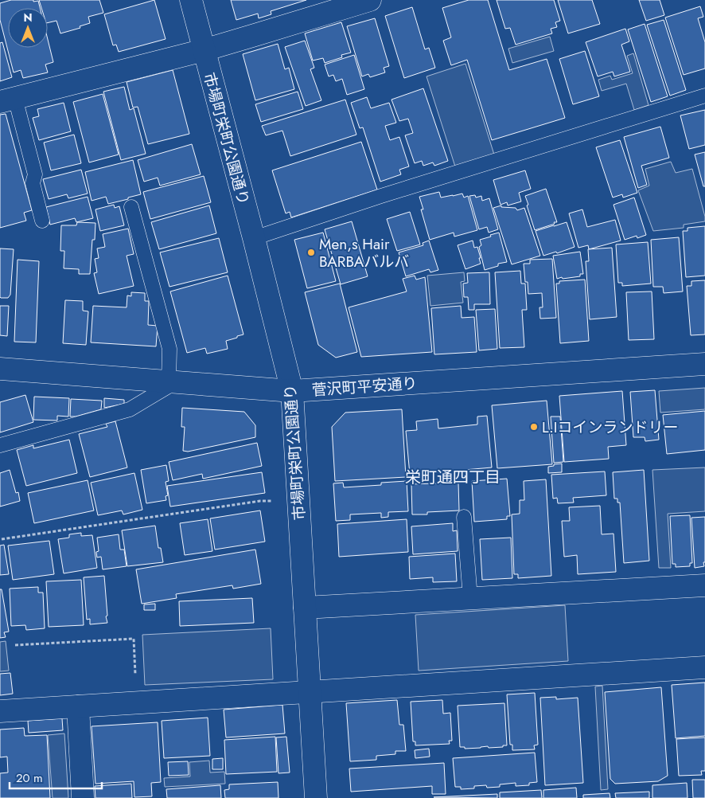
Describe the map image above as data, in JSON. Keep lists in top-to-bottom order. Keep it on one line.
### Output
{"streets":{"street":["市場町栄町公園通り","菅沢町平安通り"]},"crossings":[["市場町栄町公園通り","菅沢町平安通り"]],"districts":["栄町通四丁目"],"places":["Men,s Hair BARBAバルバ","L.Iコインランドリー"],"scale_bar":"20 m","north":"top"}
